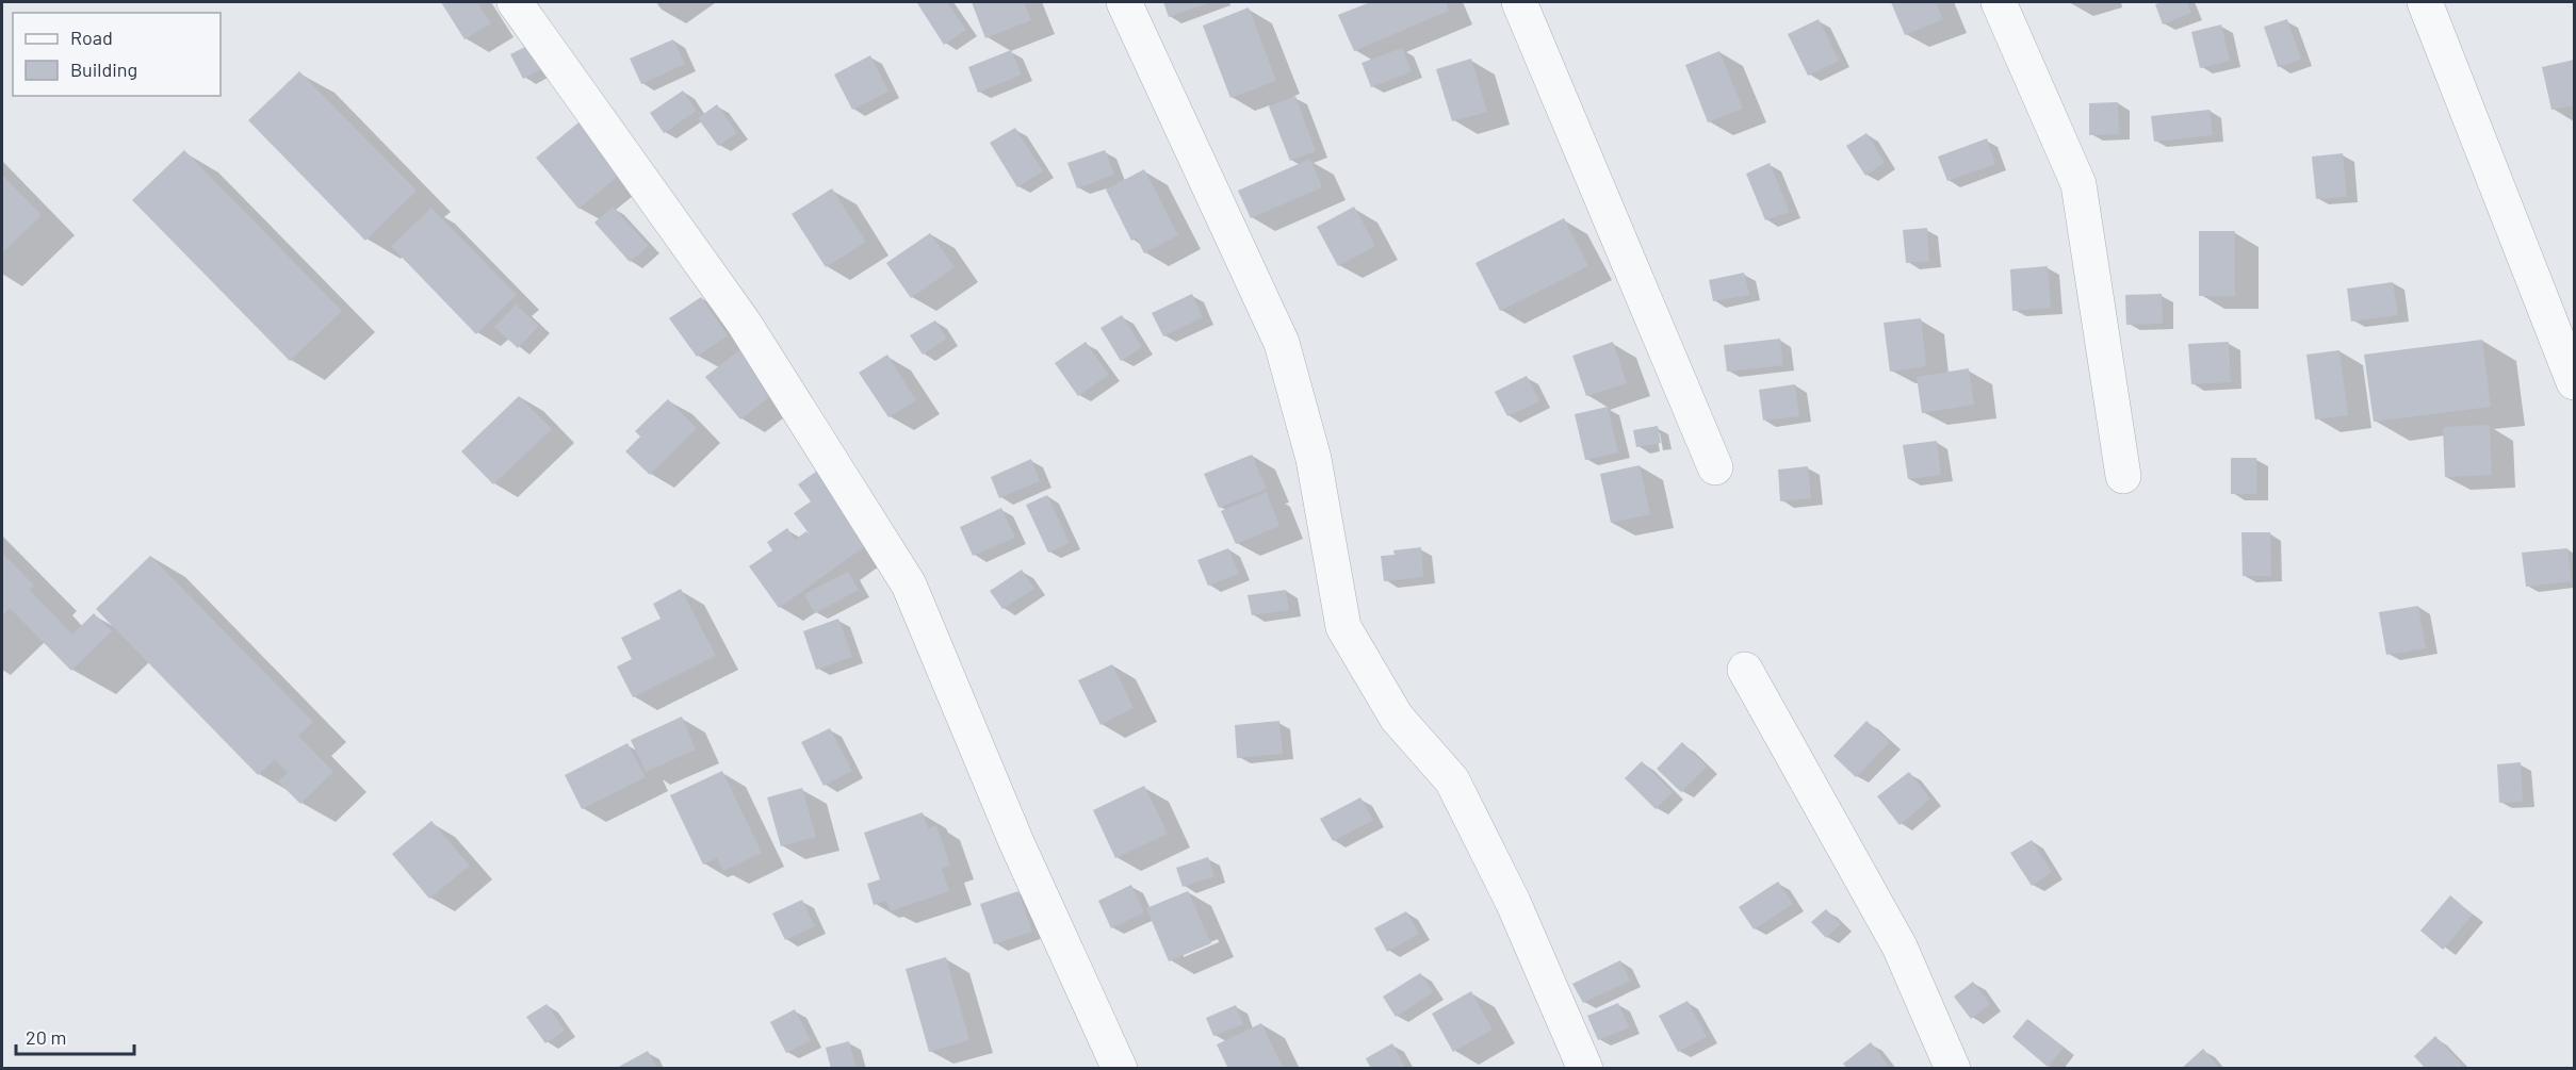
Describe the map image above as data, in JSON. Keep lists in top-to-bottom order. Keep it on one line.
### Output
{"legend":["Road","Building"],"scale_bar":"20 m"}
